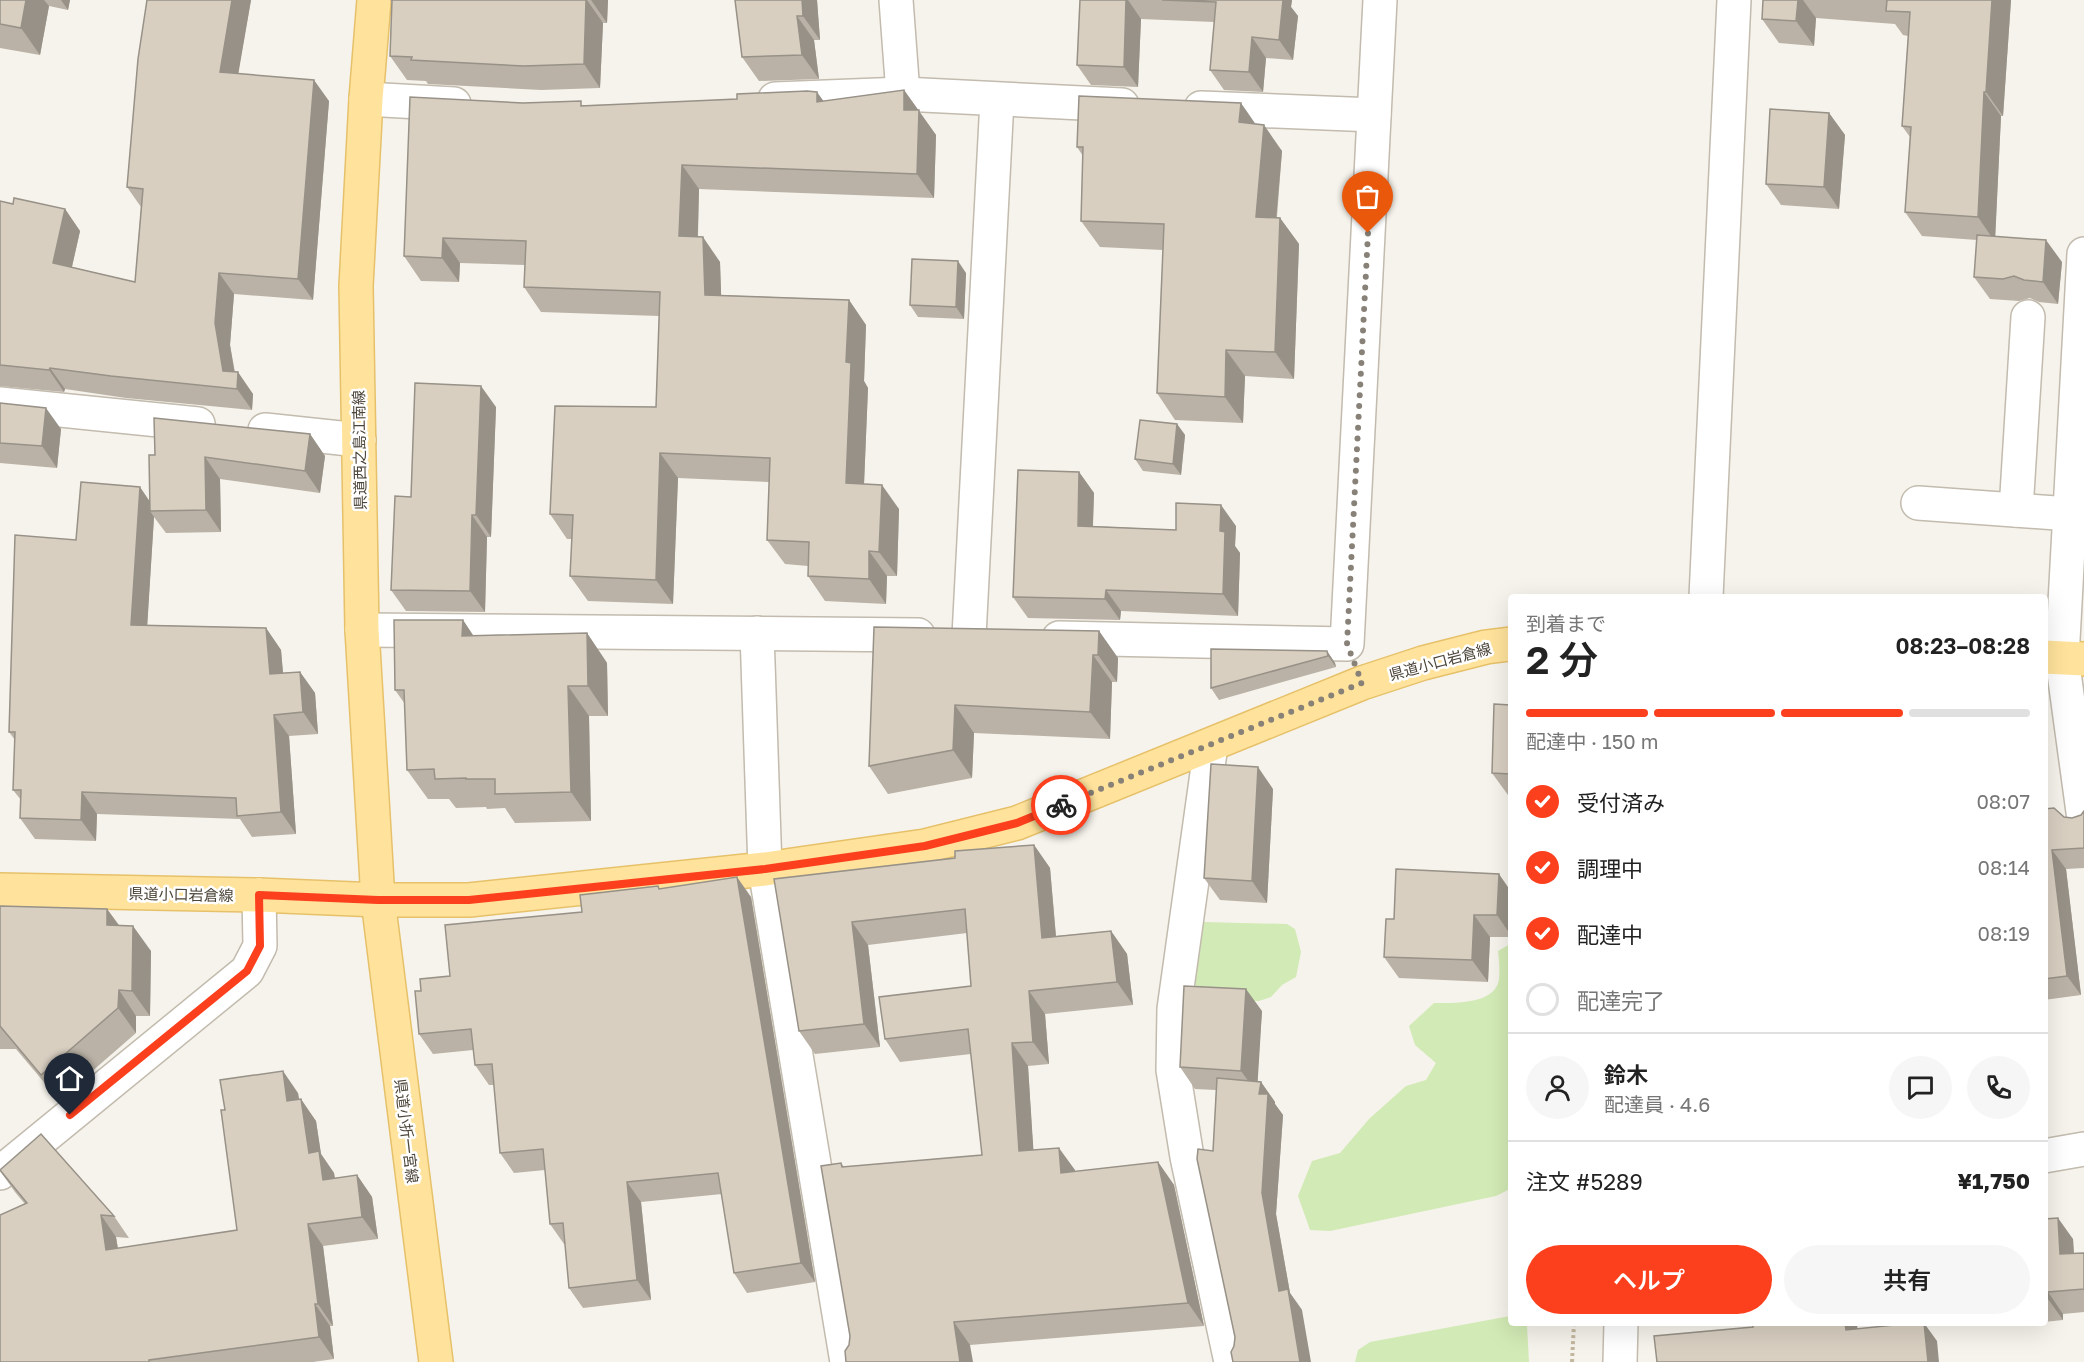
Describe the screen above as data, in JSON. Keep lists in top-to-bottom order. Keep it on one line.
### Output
{"streets":{"main road":["県道西之島江南線","県道小口岩倉線","県道小折一宮線"]},"crossings":[["県道西之島江南線","県道小口岩倉線"],["県道西之島江南線","県道小折一宮線"],["県道小口岩倉線","県道小折一宮線"]],"page":{"heading":["2 分","到着まで","08:23–08:28"],"panel":["鈴木","配達員 · 4.6","注文 #5289","¥1,750"],"bar":"配達中 · 150 m","list":[["受付済み","08:07"],["調理中","08:14"],["配達中","08:19"],"配達完了"],"buttons":["ヘルプ","共有"]}}
